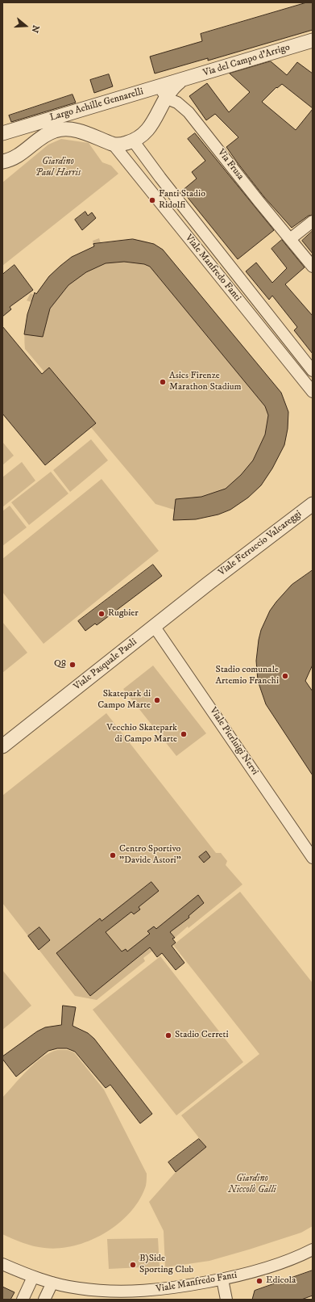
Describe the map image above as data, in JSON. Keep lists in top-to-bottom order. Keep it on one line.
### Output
{"streets":{"street":["Via del Campo d'Arrigo","Largo Achille Gennarelli","Via Frusa","Viale Manfredo Fanti","Viale Ferruccio Valcareggi","Viale Pasquale Paoli","Viale Pierluigi Nervi"]},"crossings":[["Via del Campo d'Arrigo","Largo Achille Gennarelli"],["Via del Campo d'Arrigo","Via Frusa"],["Largo Achille Gennarelli","Via Frusa"],["Largo Achille Gennarelli","Viale Manfredo Fanti"],["Viale Ferruccio Valcareggi","Viale Pasquale Paoli"],["Viale Pasquale Paoli","Viale Pierluigi Nervi"]],"parks":["Giardino Paul Harris","Giardino Niccolò Galli"],"places":["Fanti Stadio Ridolfi","Asics Firenze Marathon Stadium","Rugbier","Q8","Stadio comunale Artemio Franchi","Skatepark di Campo Marte","Vecchio Skatepark di Campo Marte","Centro Sportivo \"Davide Astori\"","Stadio Cerreti","B)Side Sporting Club","Edicola"],"north":"right"}
